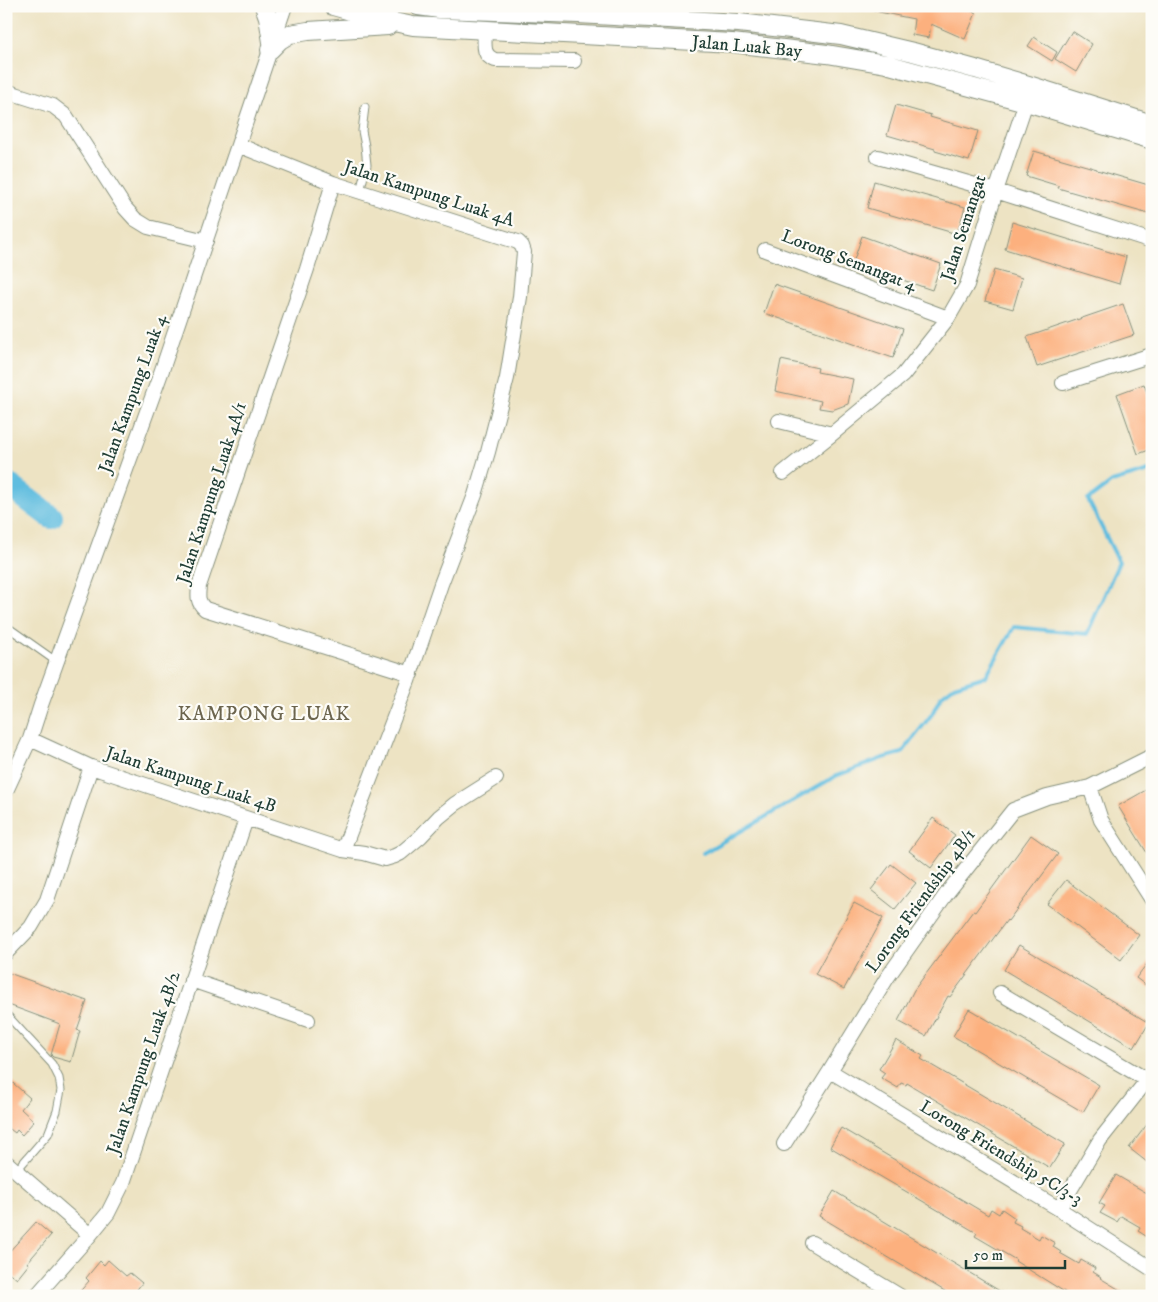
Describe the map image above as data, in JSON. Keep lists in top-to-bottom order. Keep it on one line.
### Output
{"streets":{"street":["Jalan Luak Bay","Jalan Kampung Luak 4A","Jalan Semangat","Lorong Semangat 4","Jalan Kampung Luak 4","Jalan Kampung Luak 4A/1","Jalan Kampung Luak 4B","Lorong Friendship 4B/1","Jalan Kampung Luak 4B/2","Lorong Friendship 5C/3-3"]},"crossings":[["Jalan Luak Bay","Jalan Semangat"],["Jalan Kampung Luak 4A","Jalan Kampung Luak 4"],["Jalan Kampung Luak 4A","Jalan Kampung Luak 4A/1"],["Jalan Kampung Luak 4A","Jalan Kampung Luak 4B"],["Jalan Semangat","Lorong Semangat 4"],["Jalan Kampung Luak 4","Jalan Kampung Luak 4B"],["Jalan Kampung Luak 4B","Jalan Kampung Luak 4B/2"],["Lorong Friendship 4B/1","Lorong Friendship 5C/3-3"]],"districts":["KAMPONG LUAK"],"scale_bar":"50 m"}
